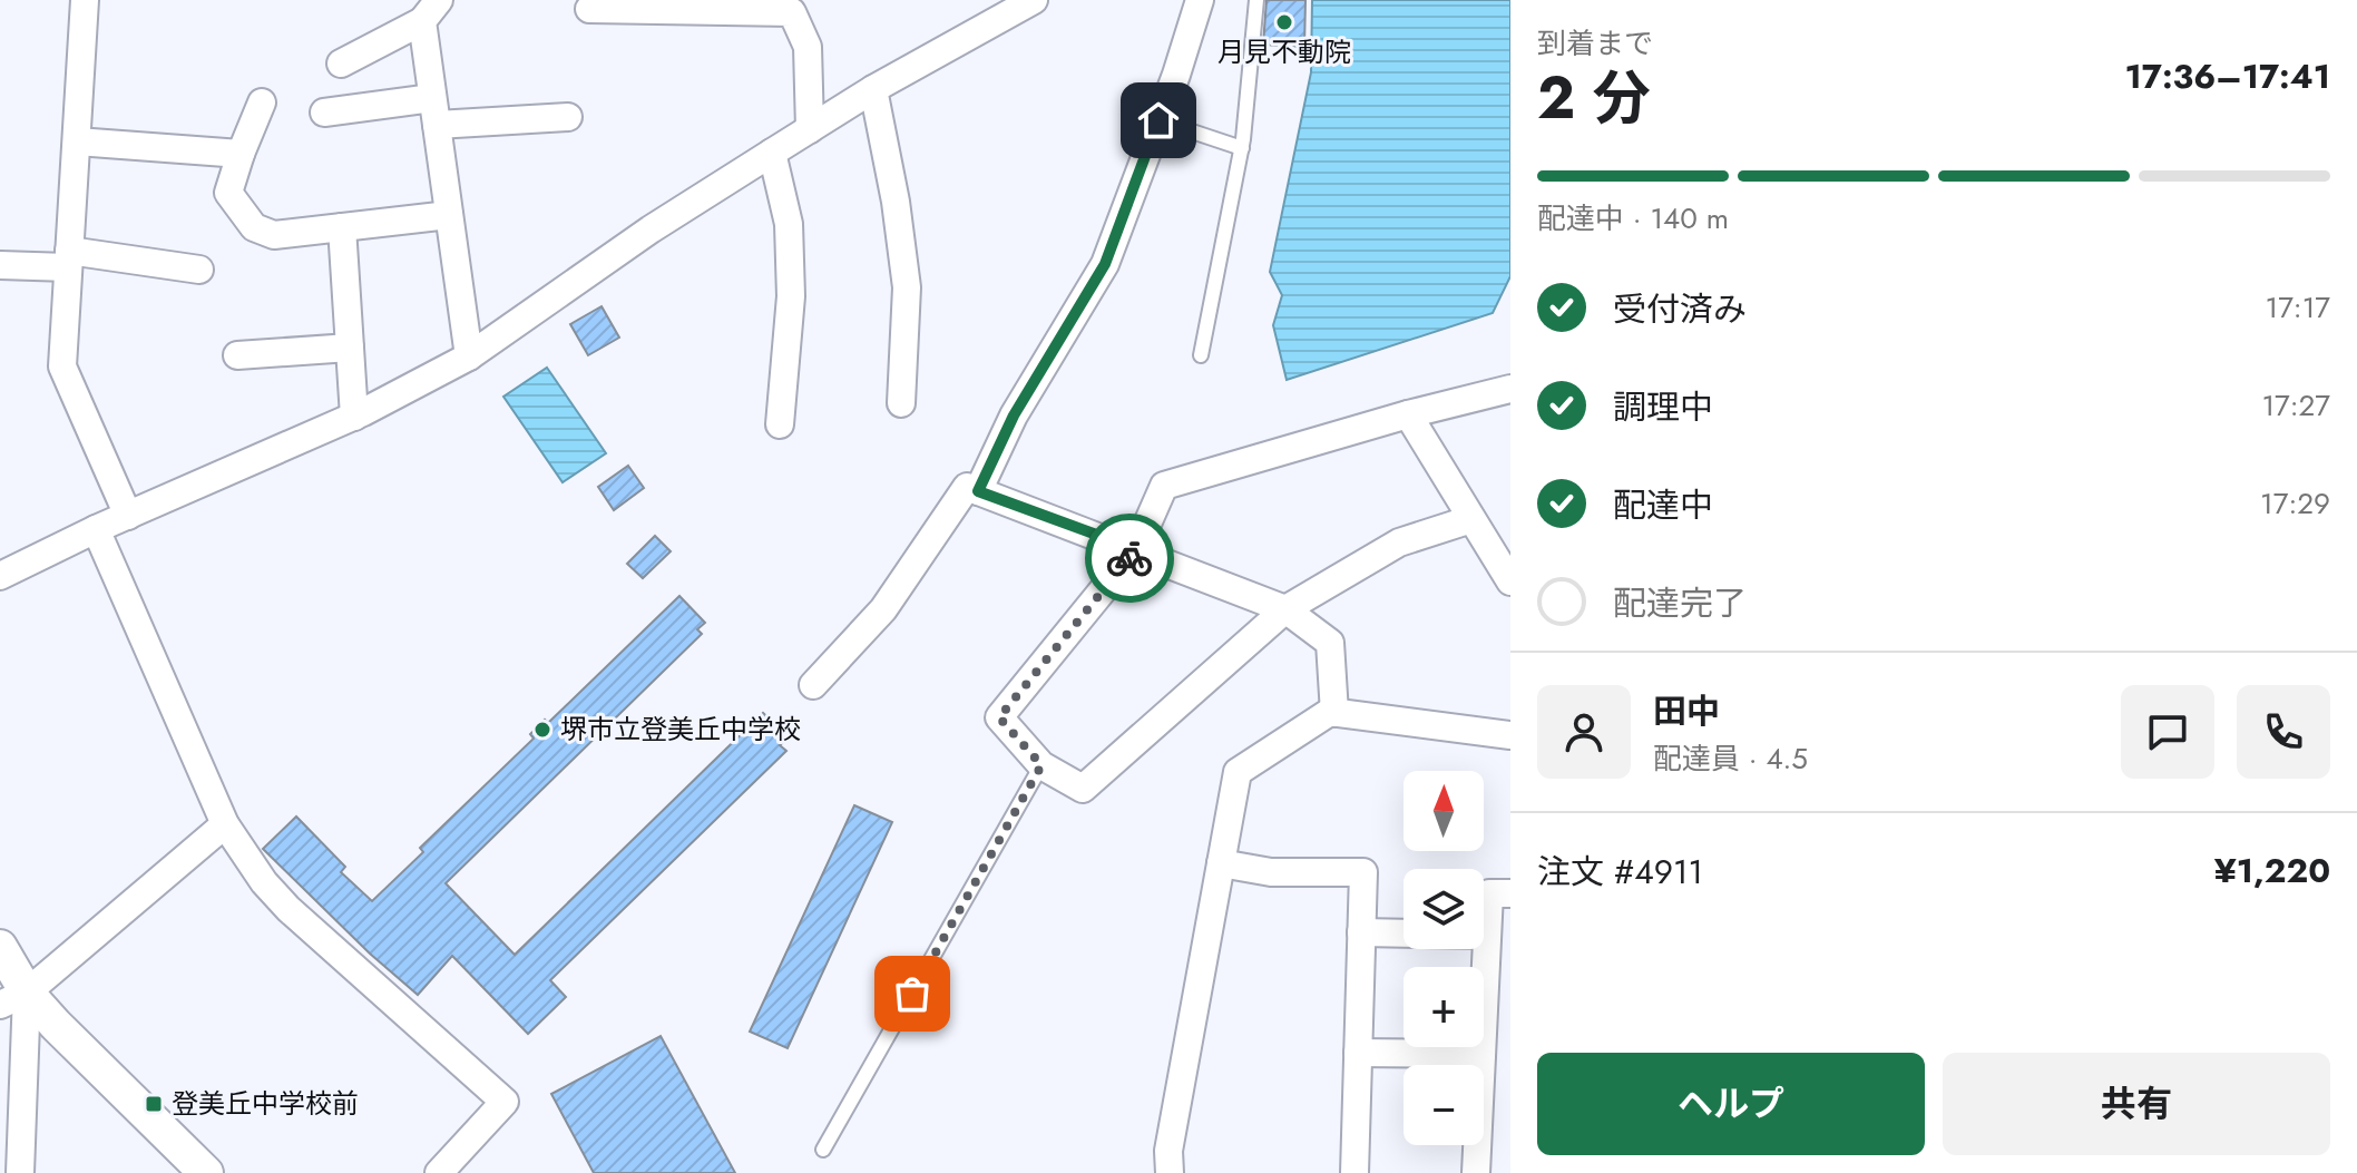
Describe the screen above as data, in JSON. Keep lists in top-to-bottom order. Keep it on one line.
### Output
{"places":{"other":["月見不動院","堺市立登美丘中学校"],"transit":["登美丘中学校前"]},"north":"top","page":{"heading":["2 分","到着まで","17:36–17:41"],"panel":["田中","配達員 · 4.5","注文 #4911","¥1,220"],"bar":"配達中 · 140 m","list":[["受付済み","17:17"],["調理中","17:27"],["配達中","17:29"],"配達完了"],"map_buttons":["+","−"],"buttons":["ヘルプ","共有"]}}
